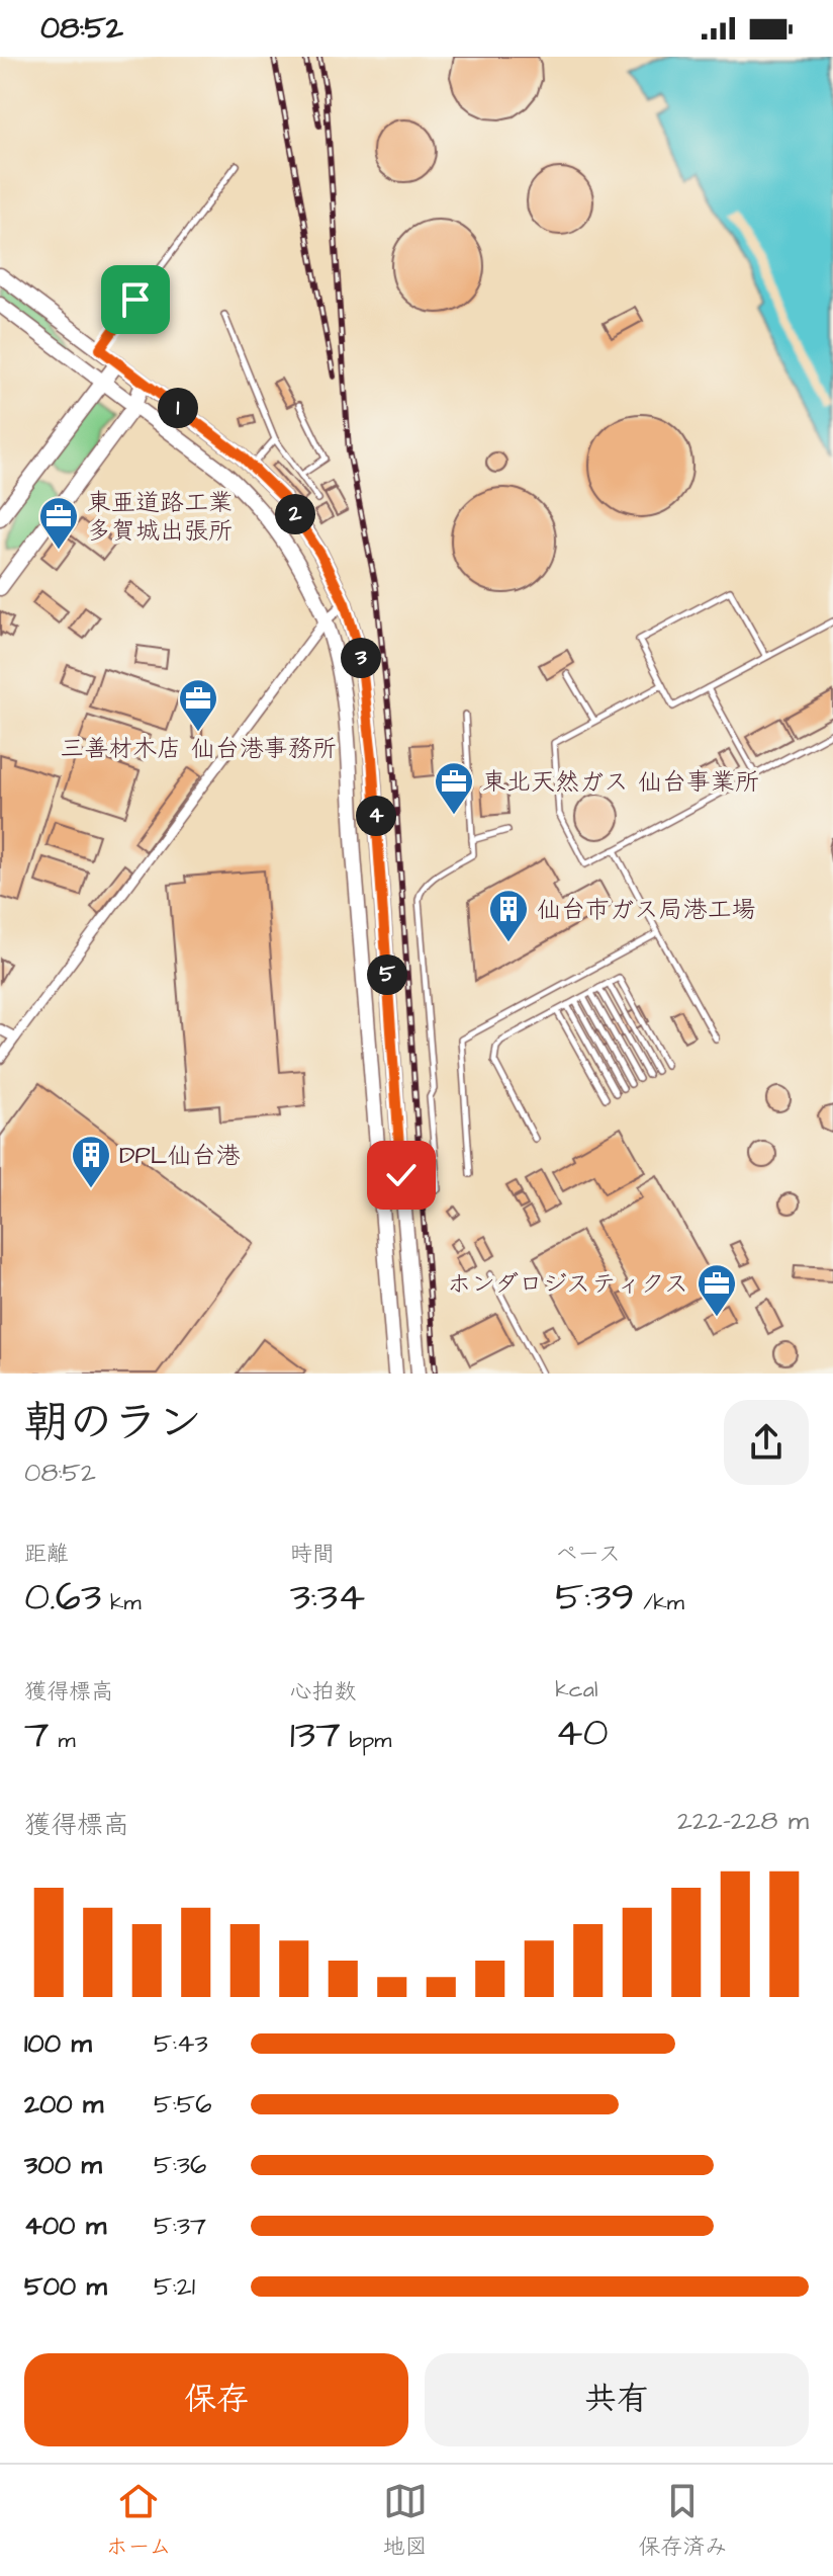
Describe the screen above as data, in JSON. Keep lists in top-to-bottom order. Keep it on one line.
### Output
{"places":{"office":["東亜道路工業 多賀城出張所","三善材木店 仙台港事務所","東北天然ガス 仙台事業所","ホンダロジスティクス"],"building":["仙台市ガス局港工場","DPL仙台港"]},"page":{"status":"08:52","pins":["1","2","3","4","5"],"heading":["朝のラン","08:52"],"stats":[["距離","0.63 km"],["時間","3:34"],["ペース","5:39 /km"],["獲得標高","7 m"],["心拍数","137 bpm"],["kcal","40"]],"chart":["獲得標高","222–228 m"],"list":[{"name":"100 m","note":"5:43"},{"name":"200 m","note":"5:56"},{"name":"300 m","note":"5:36"},{"name":"400 m","note":"5:37"},{"name":"500 m","note":"5:21"}],"buttons":["保存","共有"],"tabs":["ホーム","地図","保存済み"]}}
